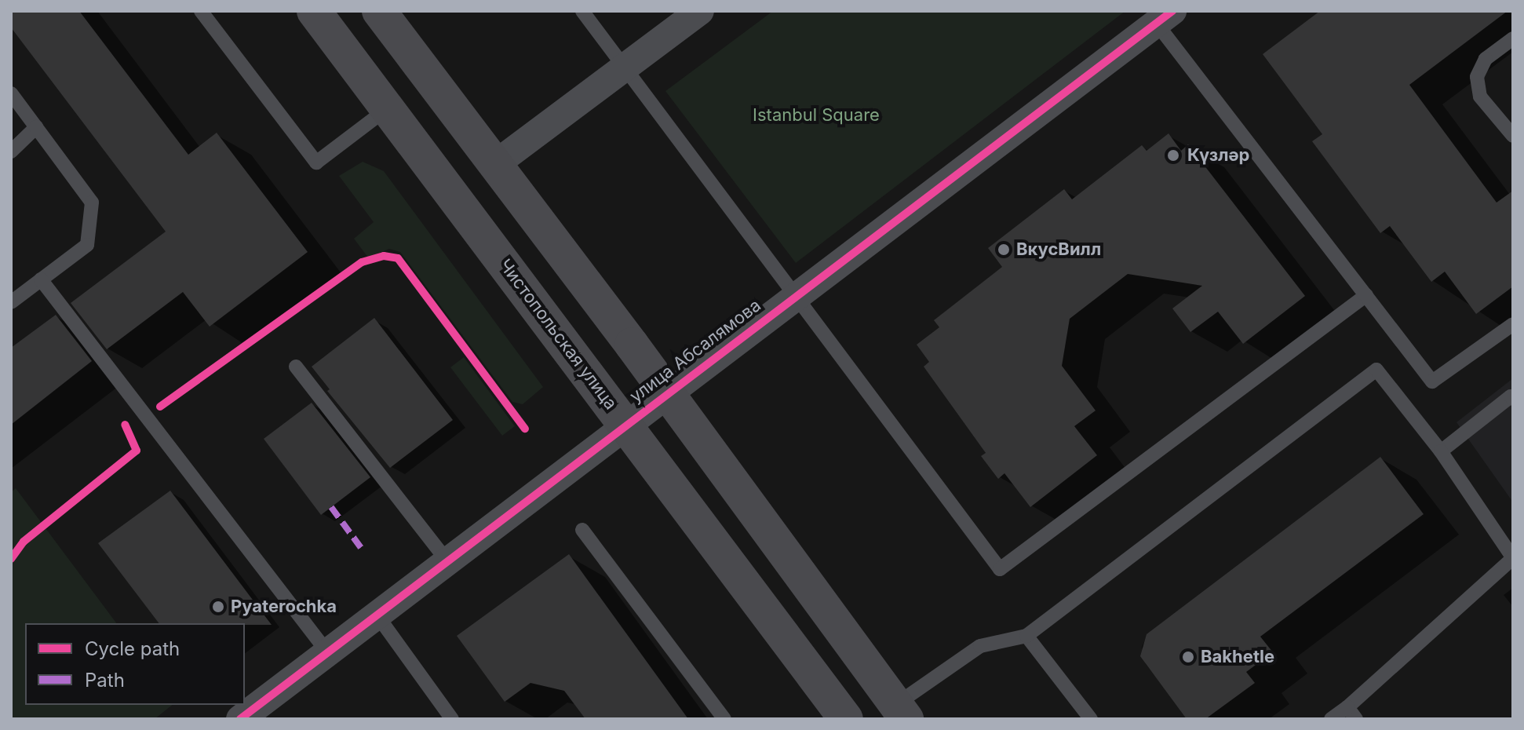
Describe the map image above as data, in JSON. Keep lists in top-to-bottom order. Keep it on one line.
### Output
{"streets":{"main road":["Чистопольская улица"],"street":["улица Абсалямова"]},"crossings":[["Чистопольская улица","улица Абсалямова"]],"parks":["Istanbul Square"],"places":["Күзләр","ВкусВилл","Pyaterochka","Bakhetle"],"legend":["Cycle path","Path"]}
